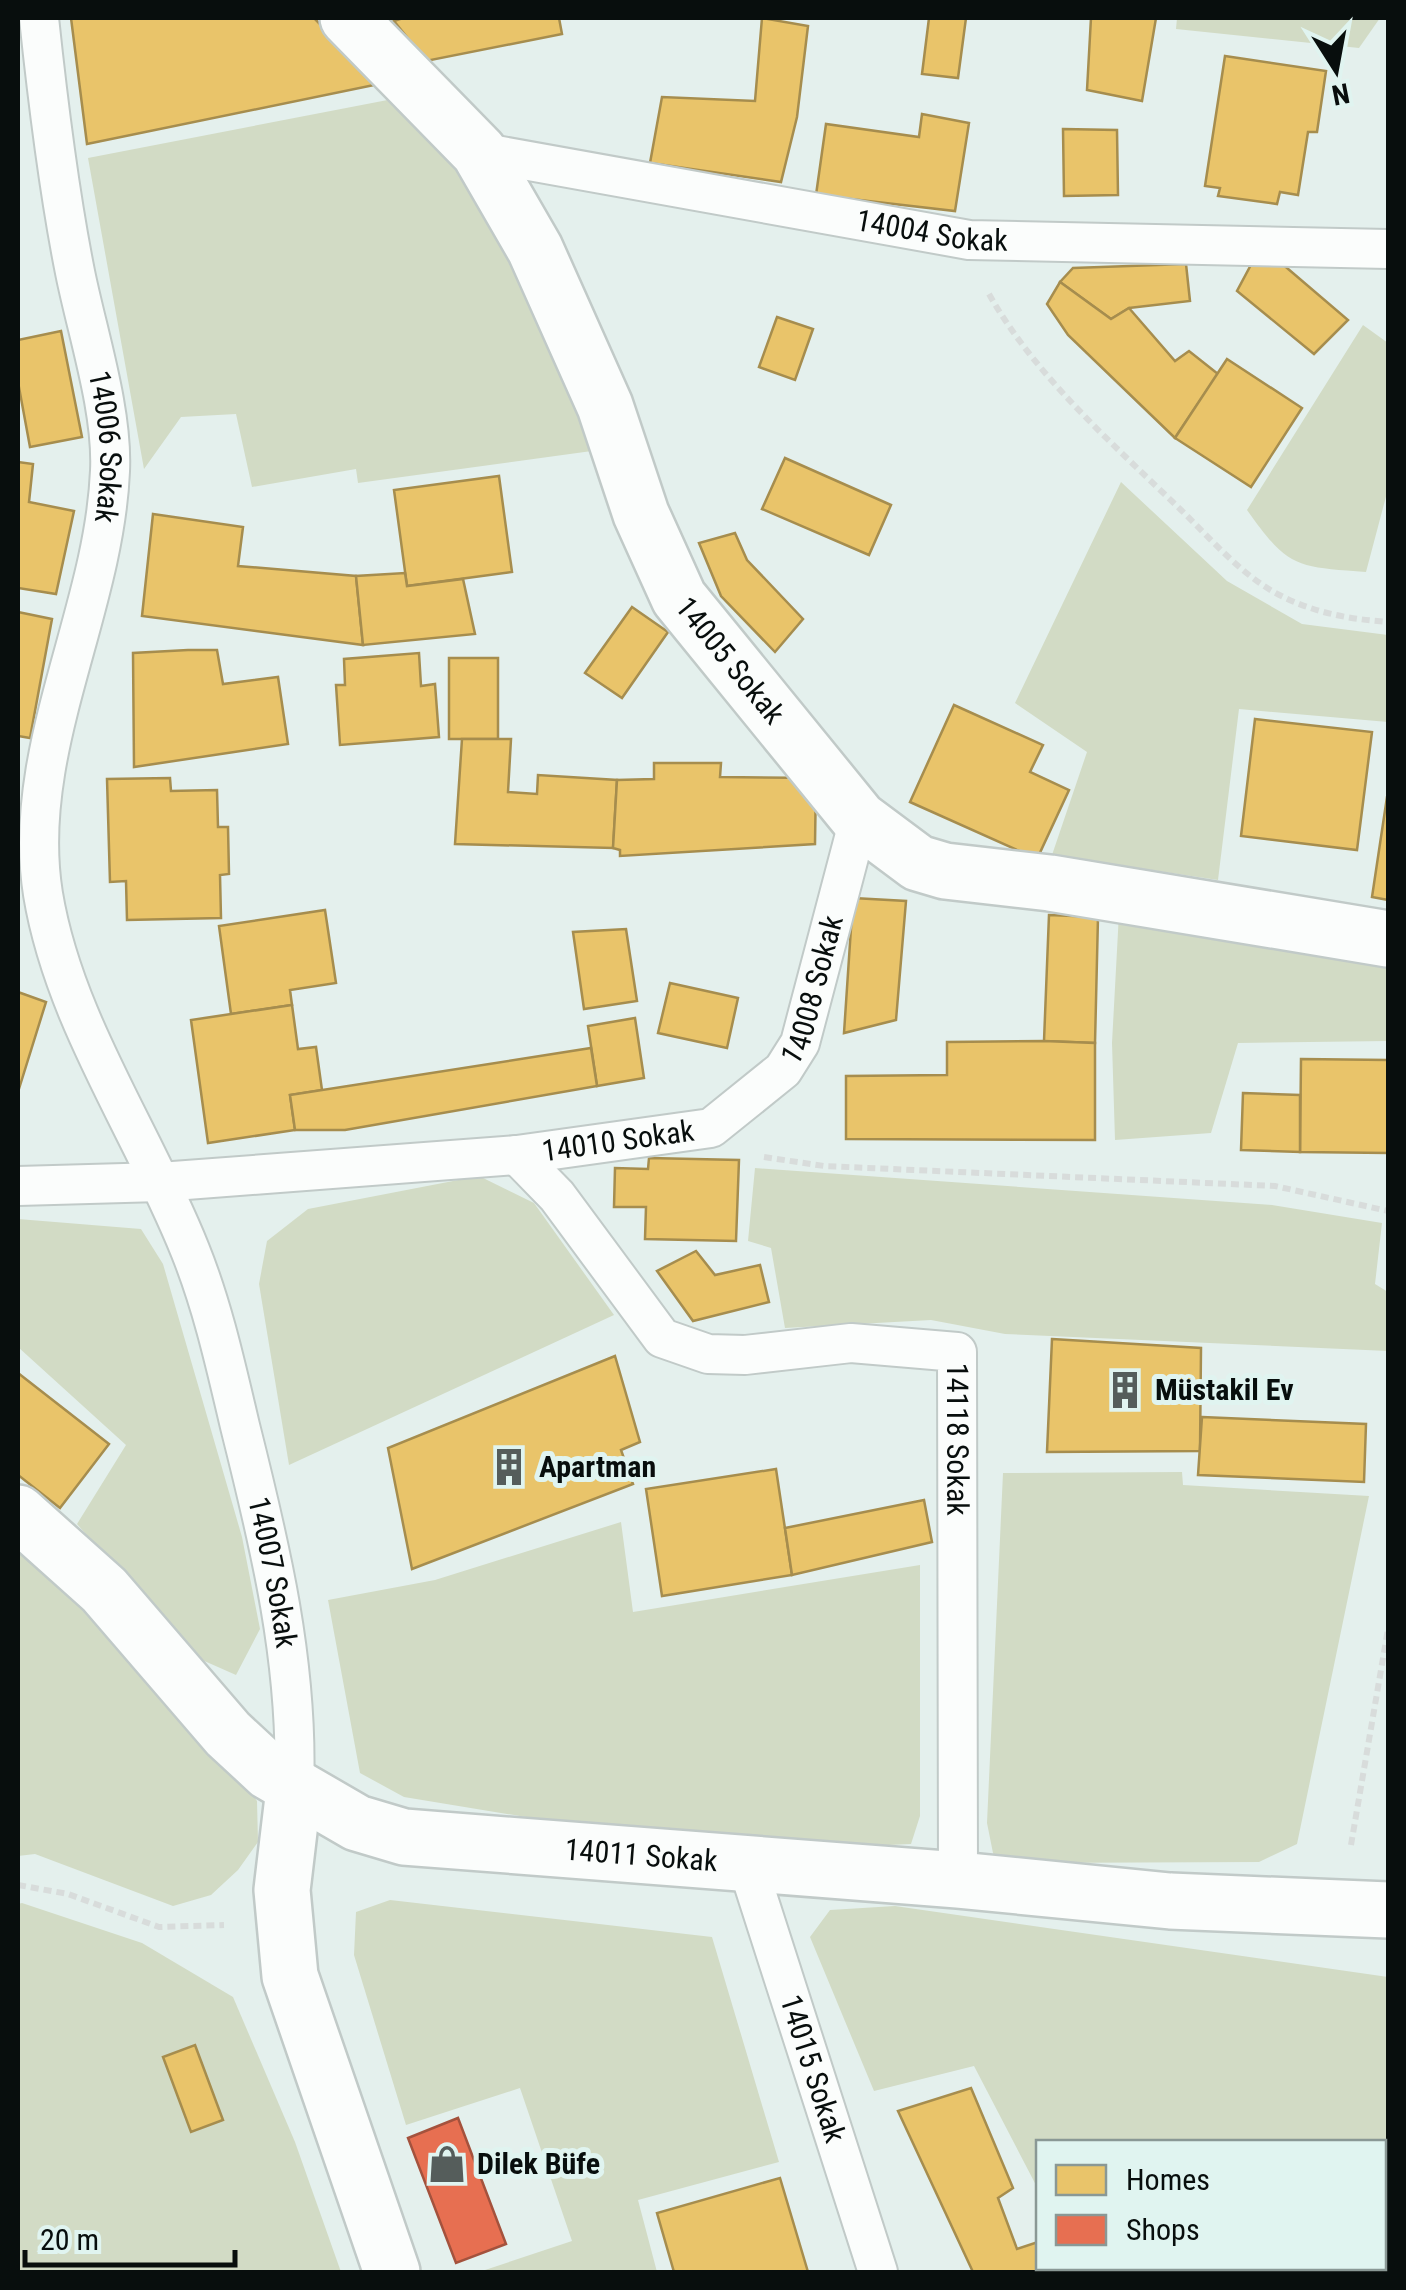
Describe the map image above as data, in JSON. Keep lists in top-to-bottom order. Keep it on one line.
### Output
{"streets":{"street":["14005 Sokak","14007 Sokak","14011 Sokak"],"lane":["14004 Sokak","14006 Sokak","14008 Sokak","14010 Sokak","14118 Sokak","14015 Sokak"]},"crossings":[["14004 Sokak","14005 Sokak"],["14006 Sokak","14007 Sokak"],["14005 Sokak","14008 Sokak"],["14008 Sokak","14010 Sokak"],["14010 Sokak","14118 Sokak"],["14010 Sokak","14007 Sokak"],["14118 Sokak","14011 Sokak"],["14007 Sokak","14011 Sokak"],["14011 Sokak","14015 Sokak"]],"places":{"building":["Müstakil Ev","Apartman"],"shop":["Dilek Büfe"]},"legend":["Homes","Shops"],"scale_bar":"20 m","north":"bottom"}
